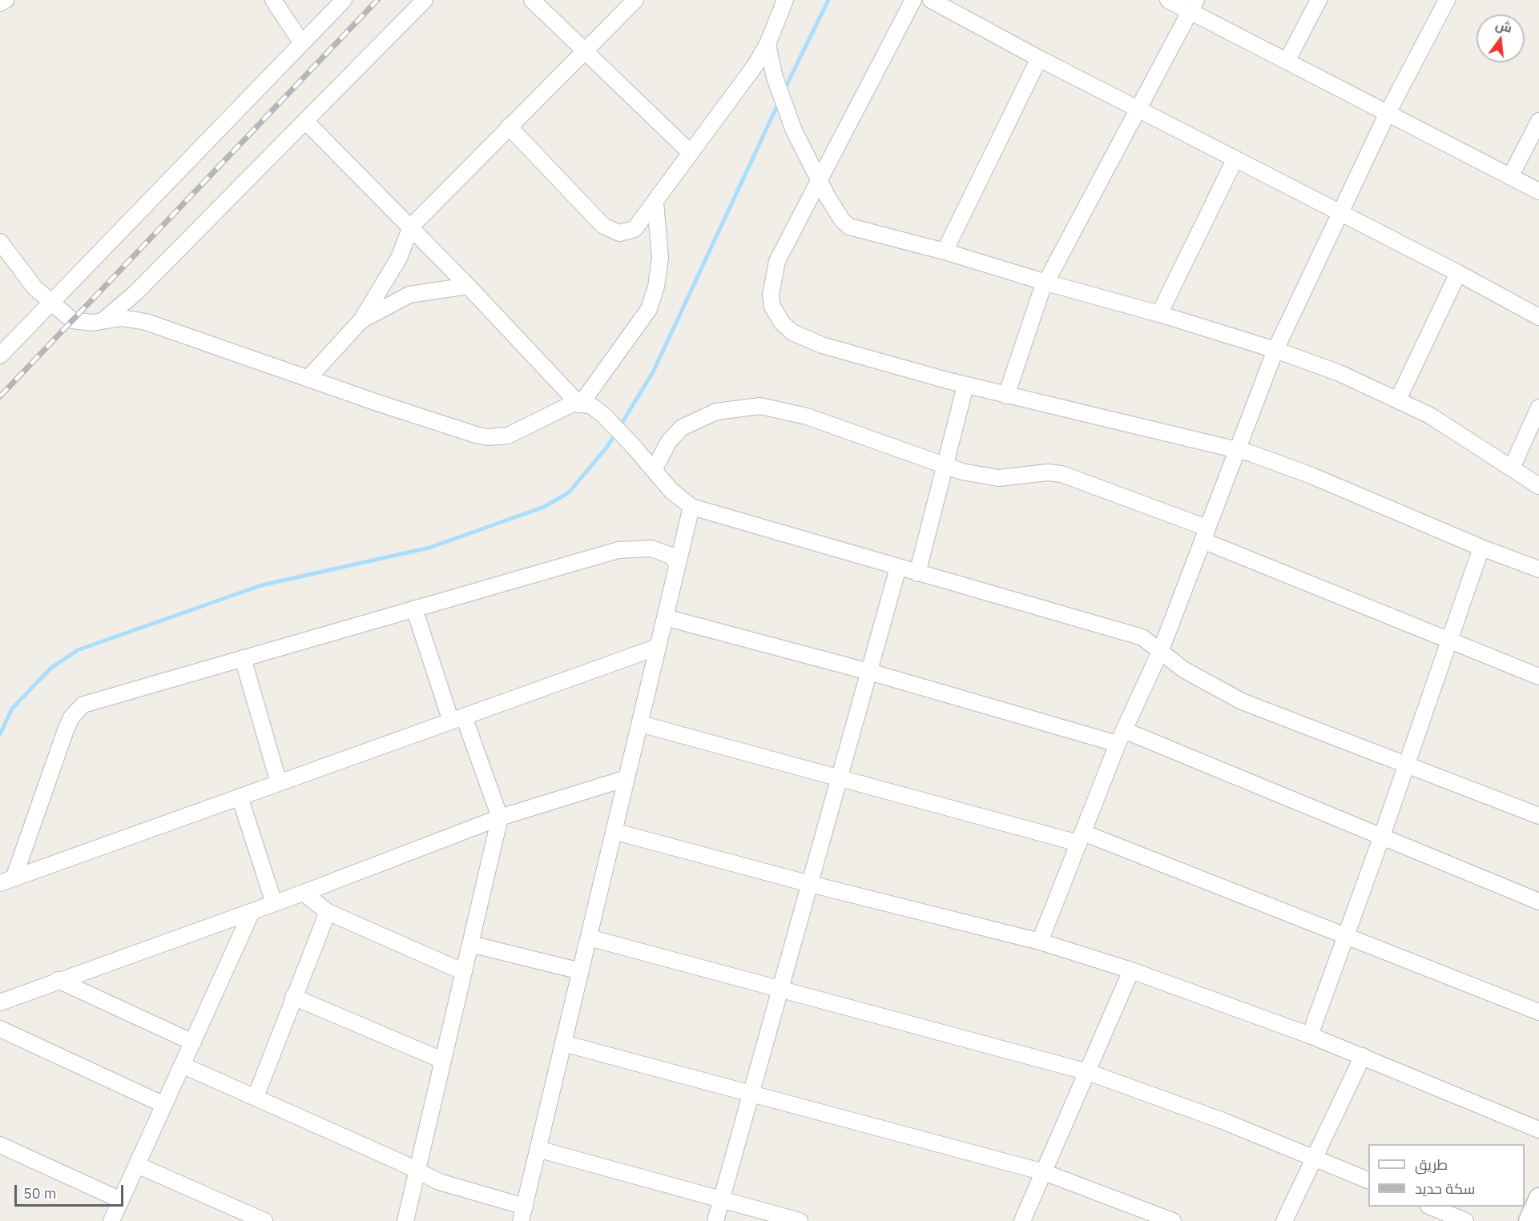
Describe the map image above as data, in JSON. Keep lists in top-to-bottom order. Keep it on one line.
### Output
{"legend":["طريق","سكة حديد"],"scale_bar":"50 m","north":"top"}
